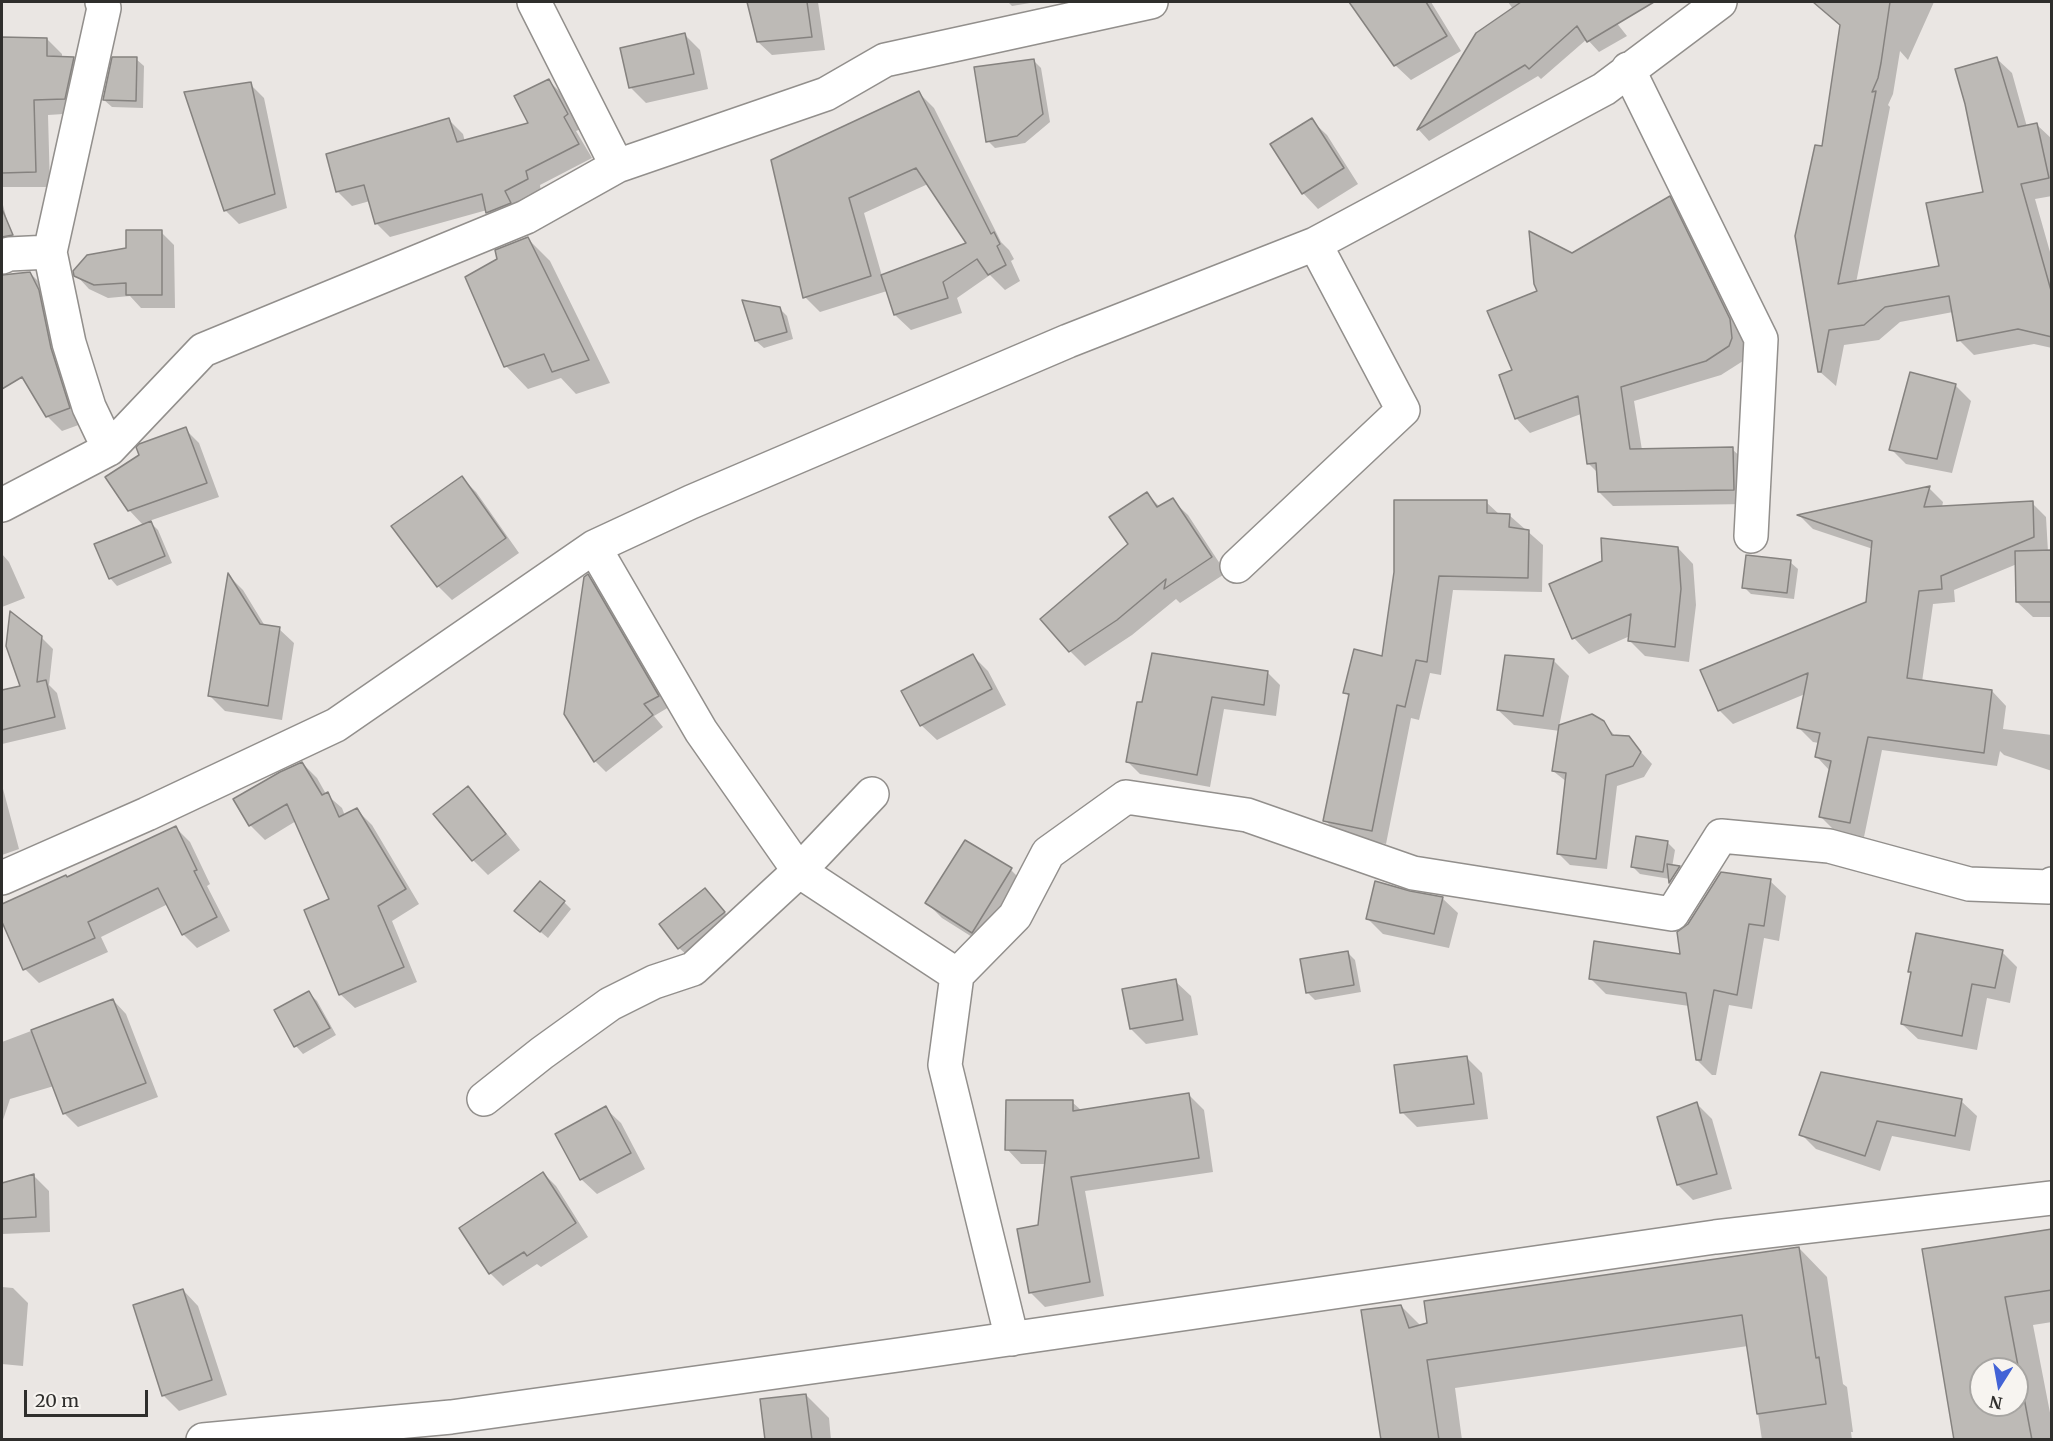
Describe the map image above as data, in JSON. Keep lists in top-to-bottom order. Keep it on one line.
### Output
{"scale_bar":"20 m","north":"bottom"}
